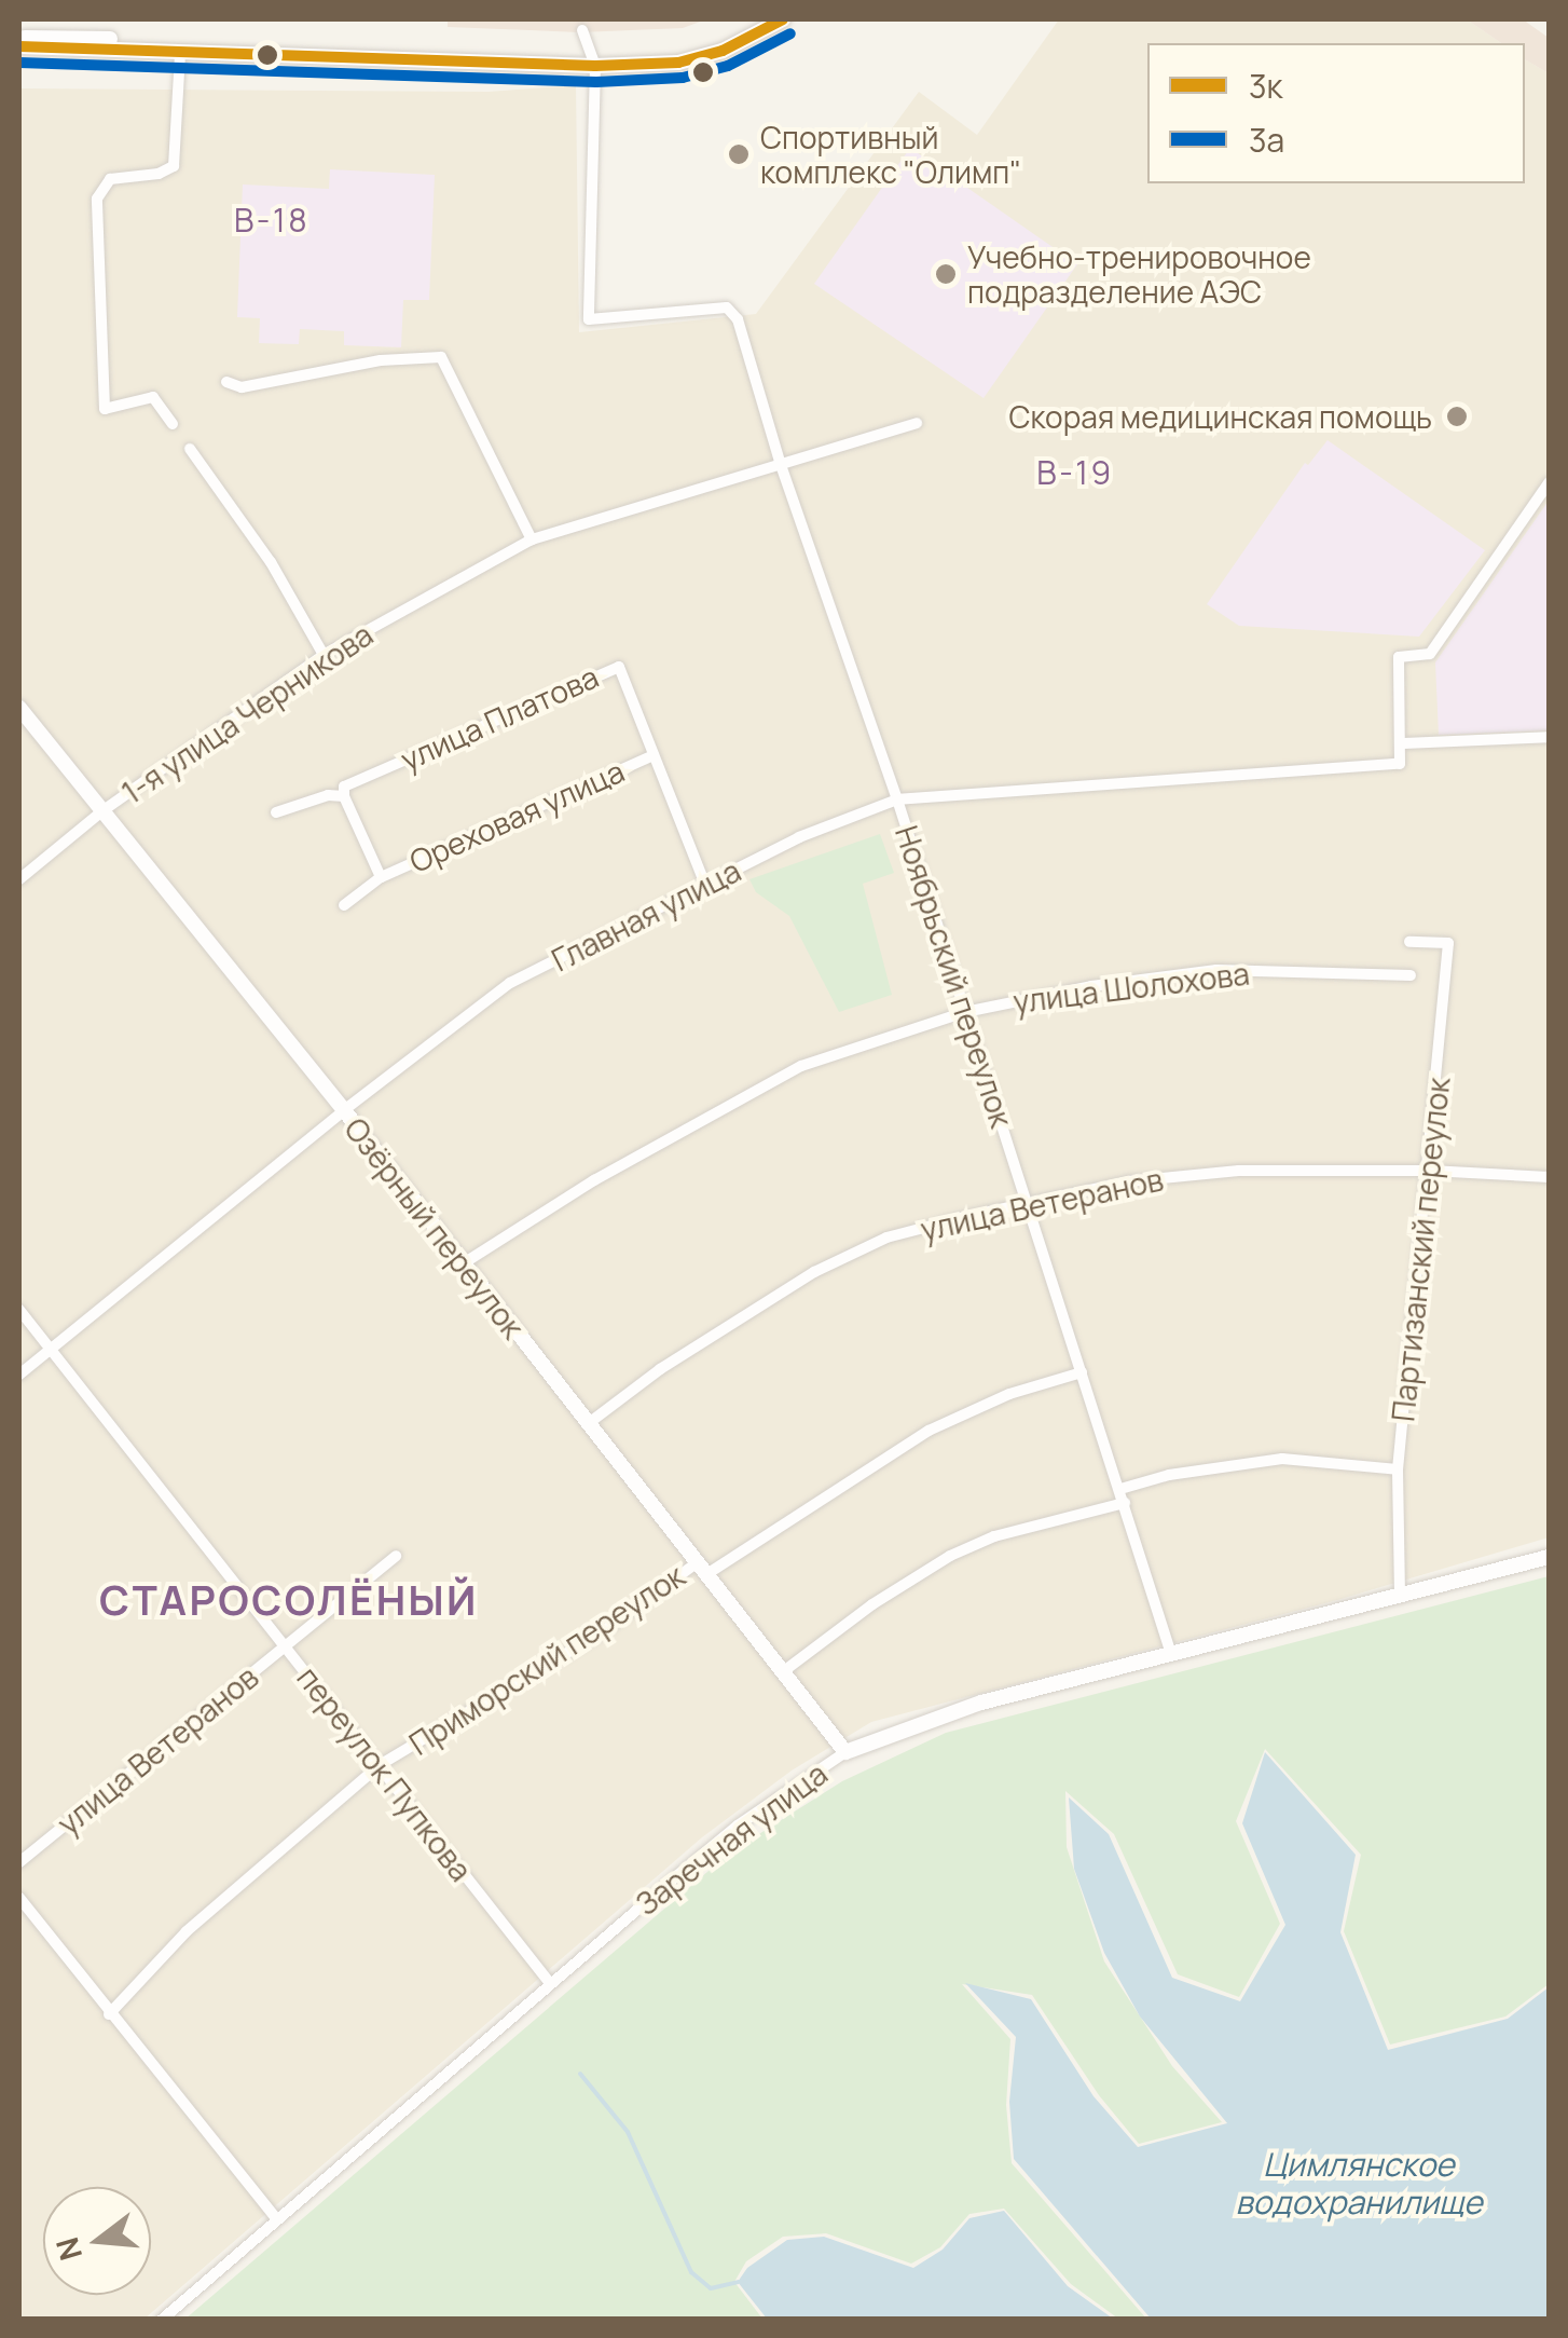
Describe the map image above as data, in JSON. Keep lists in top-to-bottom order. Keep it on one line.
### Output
{"streets":{"street":["1-я улица Черникова","улица Платова","Ореховая улица","Главная улица","Ноябрьский переулок","улица Шолохова","улица Ветеранов","Озёрный переулок","Партизанский переулок","Приморский переулок","переулок Пупкова","Заречная улица"]},"crossings":[["1-я улица Черникова","Ноябрьский переулок"],["1-я улица Черникова","Озёрный переулок"],["улица Платова","Ореховая улица"],["улица Платова","Главная улица"],["Главная улица","Ноябрьский переулок"],["Главная улица","Озёрный переулок"],["Главная улица","переулок Пупкова"],["Ноябрьский переулок","улица Шолохова"],["Ноябрьский переулок","улица Ветеранов"],["Ноябрьский переулок","Приморский переулок"],["Ноябрьский переулок","Заречная улица"],["улица Шолохова","Озёрный переулок"],["улица Ветеранов","Озёрный переулок"],["улица Ветеранов","Партизанский переулок"],["улица Ветеранов","переулок Пупкова"],["Озёрный переулок","Приморский переулок"],["Озёрный переулок","Заречная улица"],["Партизанский переулок","Заречная улица"],["Приморский переулок","переулок Пупкова"],["переулок Пупкова","Заречная улица"]],"districts":["В-18","В-19","СТАРОCОЛЁНЫЙ"],"water":["Цимлянское водохранилище"],"places":["Спортивный комплекс \"Олимп\"","Учебно-тренировочное подразделение АЭС","Скорая медицинская помощь"],"lines":["transit line 3к","transit line 3а"],"legend":["3к","3а"],"north":"left"}
